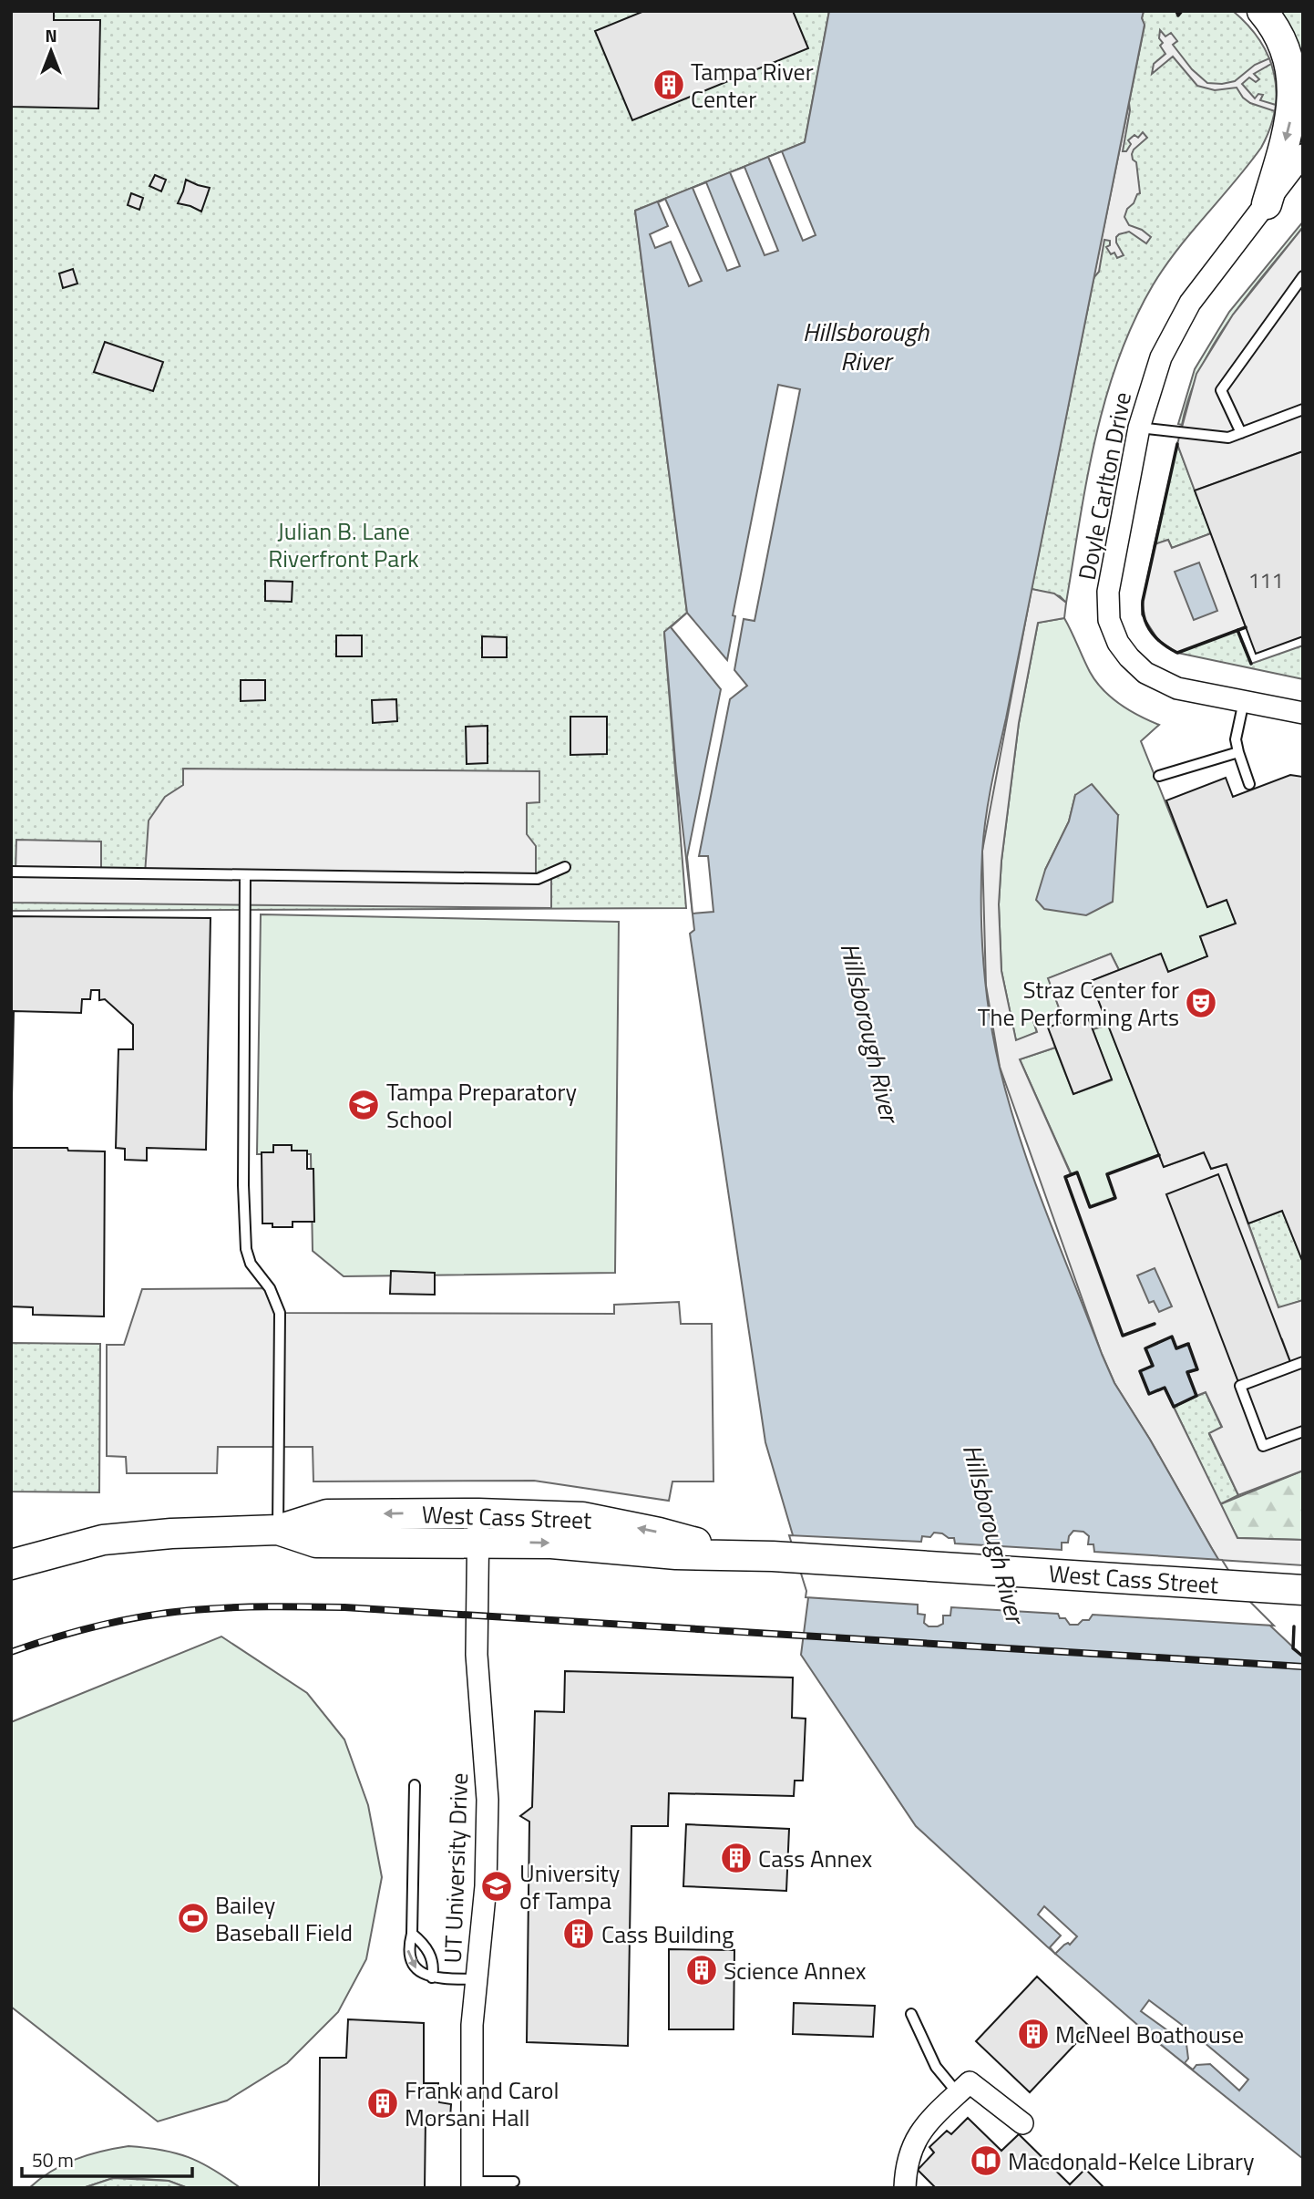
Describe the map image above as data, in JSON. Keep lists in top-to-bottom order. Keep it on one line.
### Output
{"streets":{"street":["Doyle Carlton Drive","West Cass Street","UT University Drive"]},"crossings":[["West Cass Street","UT University Drive"]],"water":["Hillsborough River"],"parks":["Julian B. Lane Riverfront Park"],"places":{"building":["Tampa River Center","Cass Annex","Cass Building","Science Annex","McNeel Boathouse","Frank and Carol Morsani Hall"],"theatre":["Straz Center for The Performing Arts"],"school or university":["Tampa Preparatory School","University of Tampa"],"sports":["Bailey Baseball Field"],"library":["Macdonald-Kelce Library"]},"house_numbers":["111"],"scale_bar":"50 m","north":"top"}
